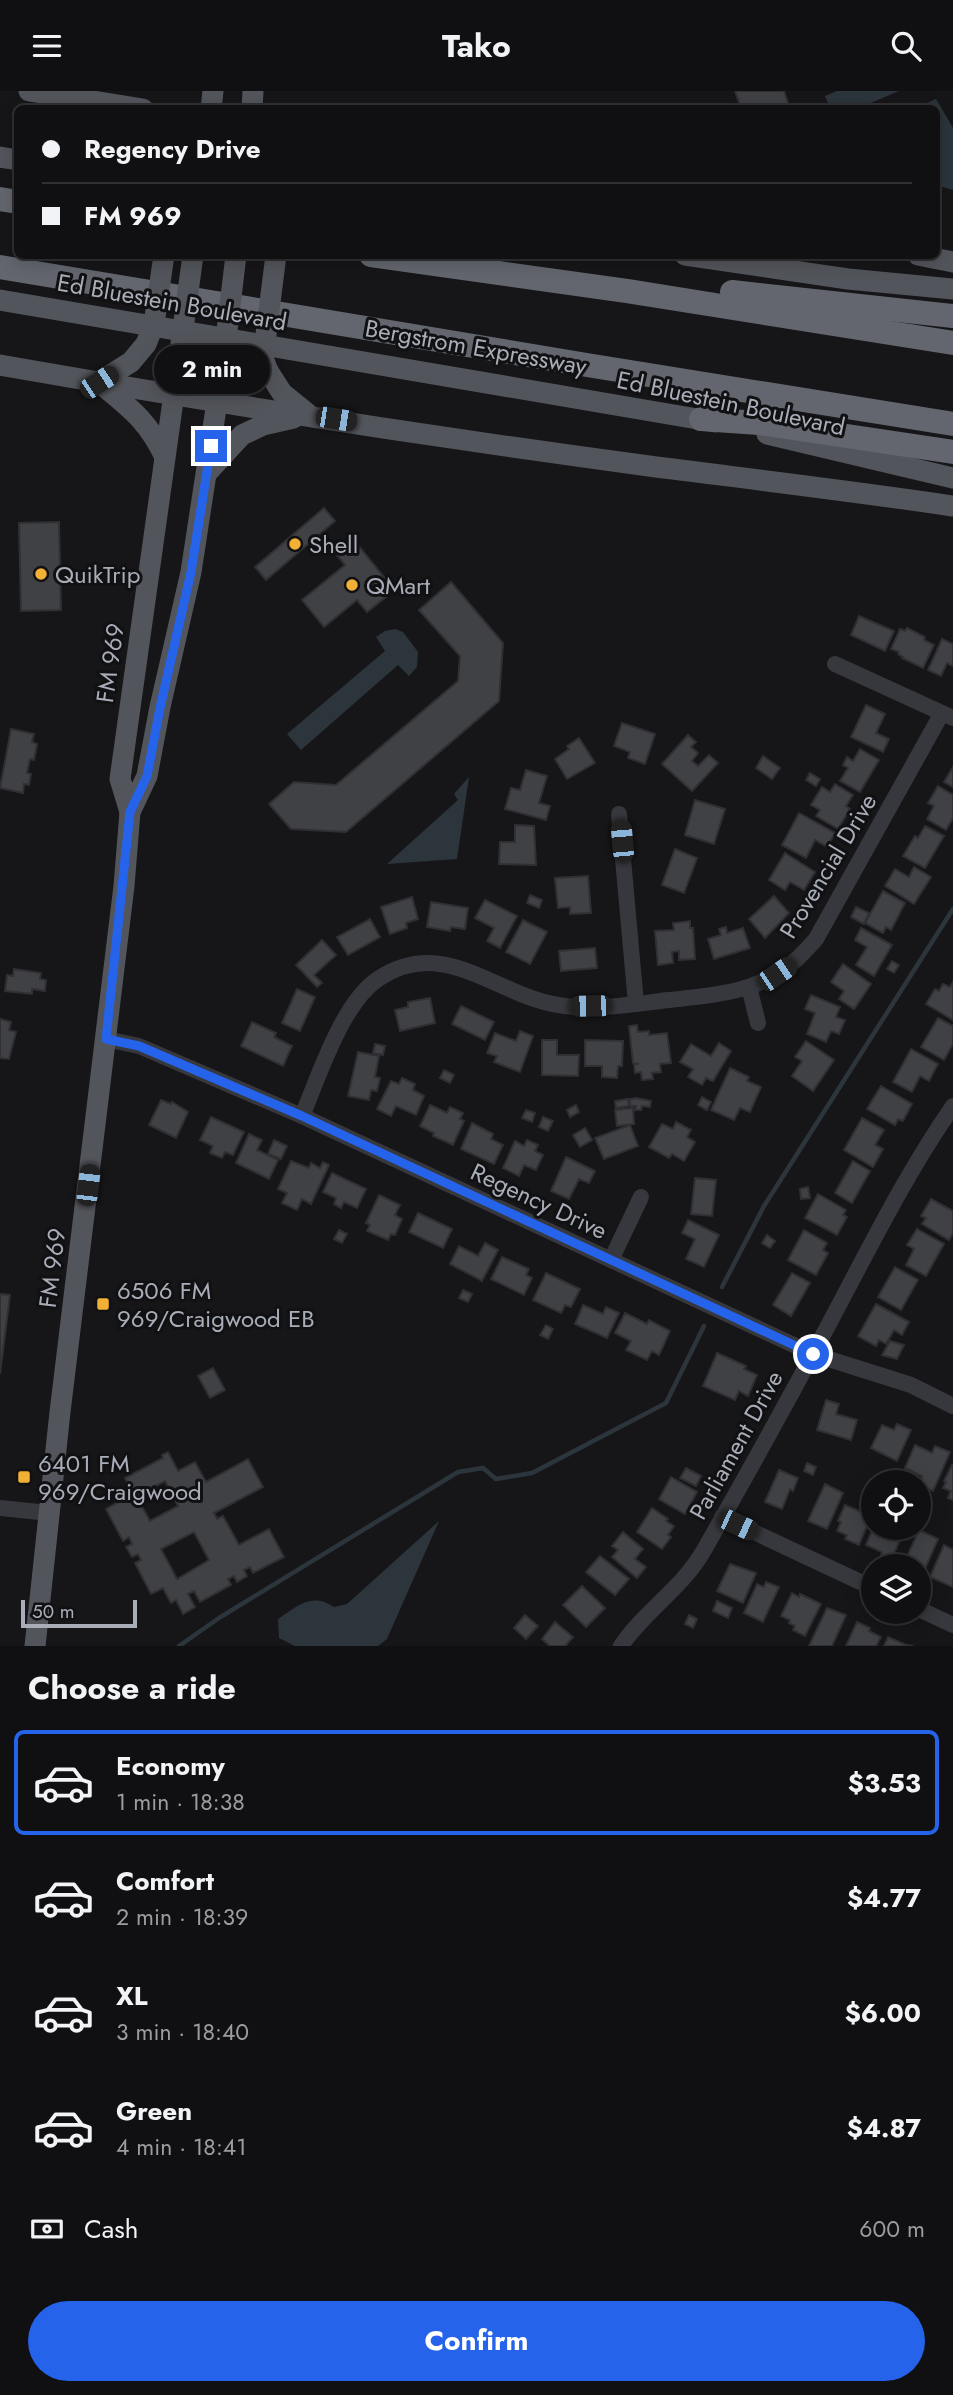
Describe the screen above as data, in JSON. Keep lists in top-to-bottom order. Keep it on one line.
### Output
{"streets":{"highway":["Bergstrom Expressway"],"main road":["Ed Bluestein Boulevard","FM 969"],"street":["Provencial Drive","Regency Drive","Parliament Drive"]},"crossings":[["FM 969","Regency Drive"],["Provencial Drive","Regency Drive"],["Regency Drive","Parliament Drive"]],"places":{"other":["Shell","QuikTrip","QMart"],"transit":["6506 FM 969/Craigwood EB","6401 FM 969/Craigwood"]},"scale_bar":"50 m","page":{"header":"Tako","banner":["Regency Drive","FM 969"],"bubble":"2 min","scale":"50 m","heading":"Choose a ride","list":[{"name":"Economy","note":"1 min · 18:38","value":"$3.53"},{"name":"Comfort","note":"2 min · 18:39","value":"$4.77"},{"name":"XL","note":"3 min · 18:40","value":"$6.00"},{"name":"Green","note":"4 min · 18:41","value":"$4.87"}],"pay":["Cash","600 m"],"buttons":"Confirm"}}
